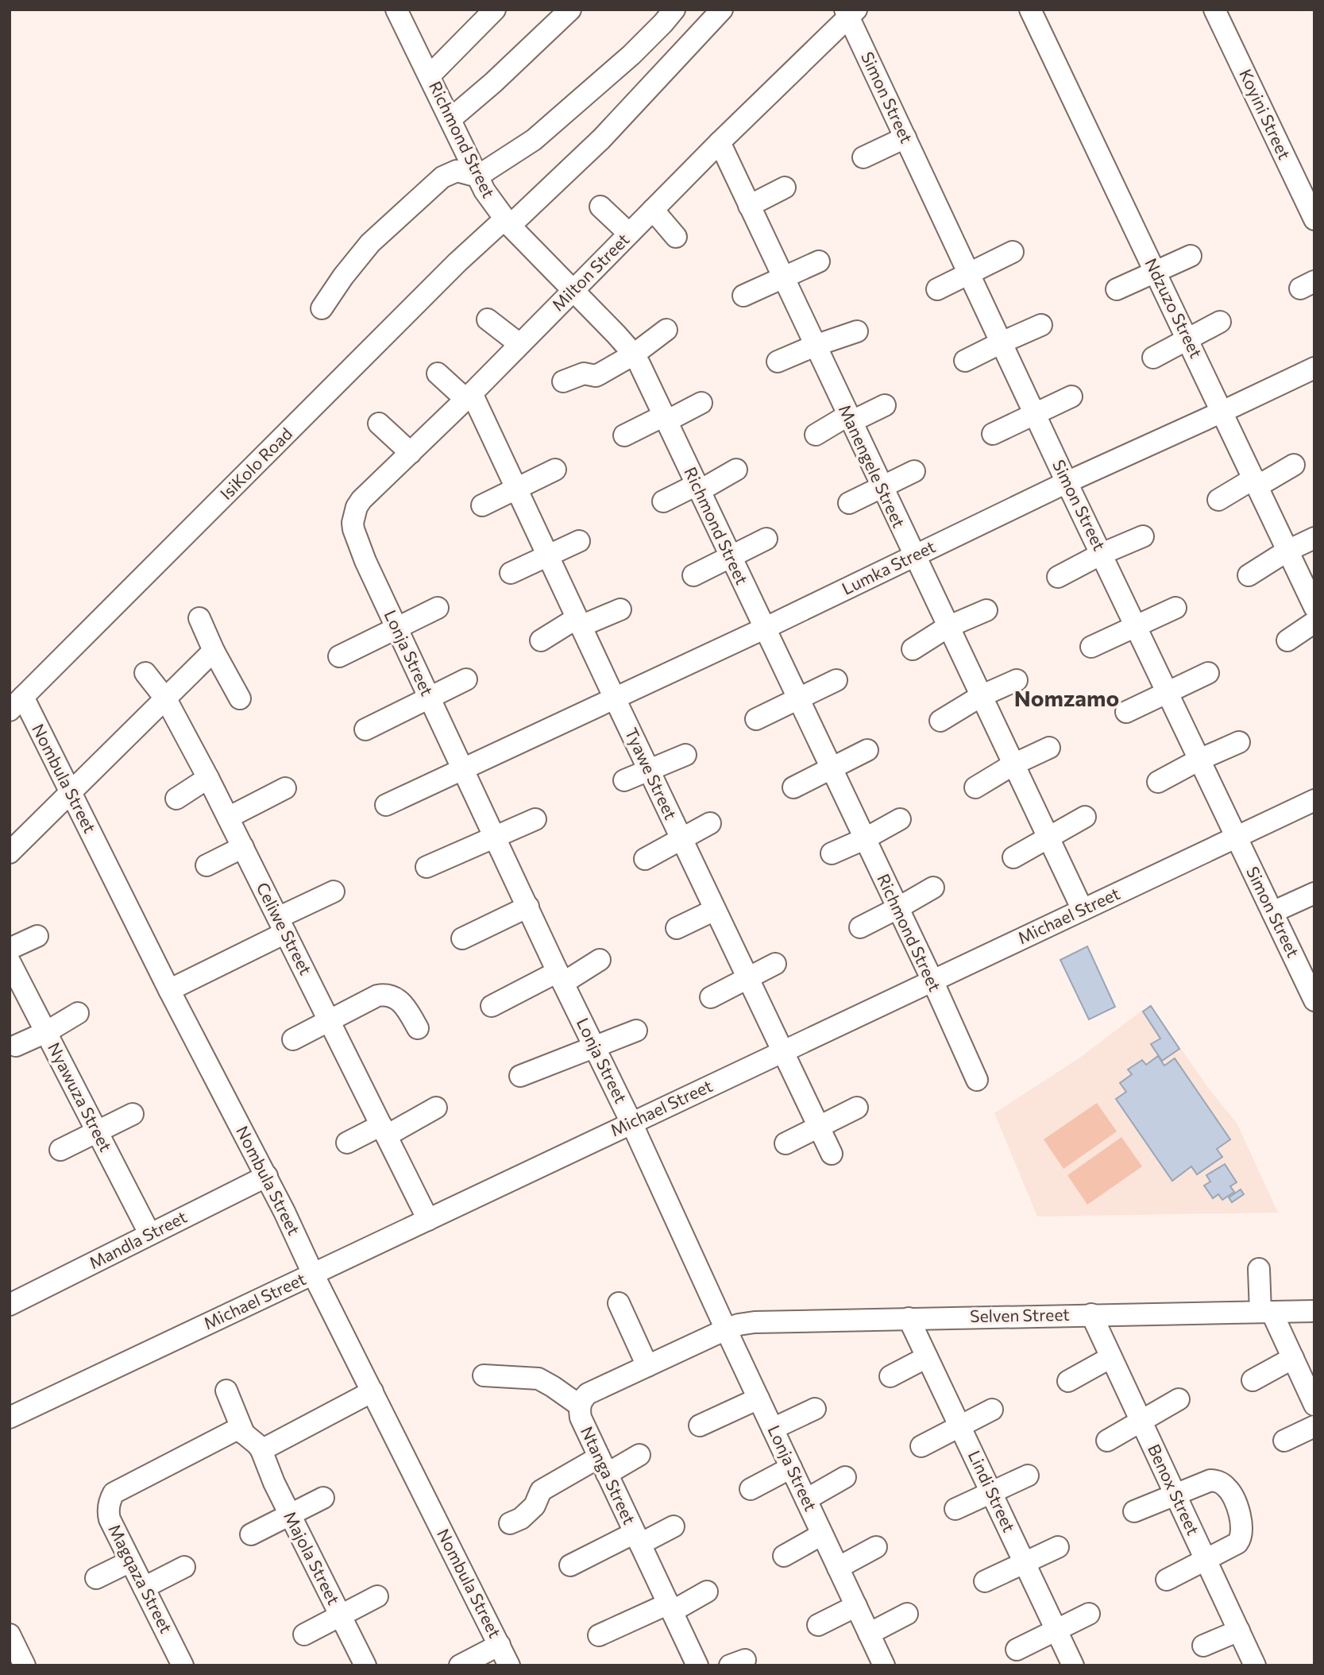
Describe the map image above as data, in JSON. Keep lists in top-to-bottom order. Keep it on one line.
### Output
{"streets":{"street":["Simon Street","Koyini Street","Richmond Street","Milton Street","Ndzuzo Street","IsiKolo Road","Manengele Street","Lumka Street","Lonja Street","Tyawe Street","Nombula Street","Michael Street","Celiwe Street","Nyawuza Street","Mandla Street","Selven Street","Ntanga Street","Benox Street","Lindi Street","Majola Street","Magqaza Street"]},"crossings":[["Simon Street","Milton Street"],["Simon Street","Lumka Street"],["Simon Street","Michael Street"],["Richmond Street","Milton Street"],["Richmond Street","IsiKolo Road"],["Richmond Street","Lumka Street"],["Richmond Street","Michael Street"],["Milton Street","Manengele Street"],["Milton Street","Lonja Street"],["Milton Street","Tyawe Street"],["Ndzuzo Street","Lumka Street"],["IsiKolo Road","Nombula Street"],["Manengele Street","Lumka Street"],["Manengele Street","Michael Street"],["Lumka Street","Lonja Street"],["Lumka Street","Tyawe Street"],["Lonja Street","Michael Street"],["Lonja Street","Selven Street"],["Lonja Street","Ntanga Street"],["Tyawe Street","Michael Street"],["Nombula Street","Michael Street"],["Nombula Street","Mandla Street"],["Michael Street","Celiwe Street"],["Nyawuza Street","Mandla Street"],["Selven Street","Ntanga Street"],["Selven Street","Benox Street"],["Selven Street","Lindi Street"],["Majola Street","Magqaza Street"]],"districts":["Nomzamo"]}
